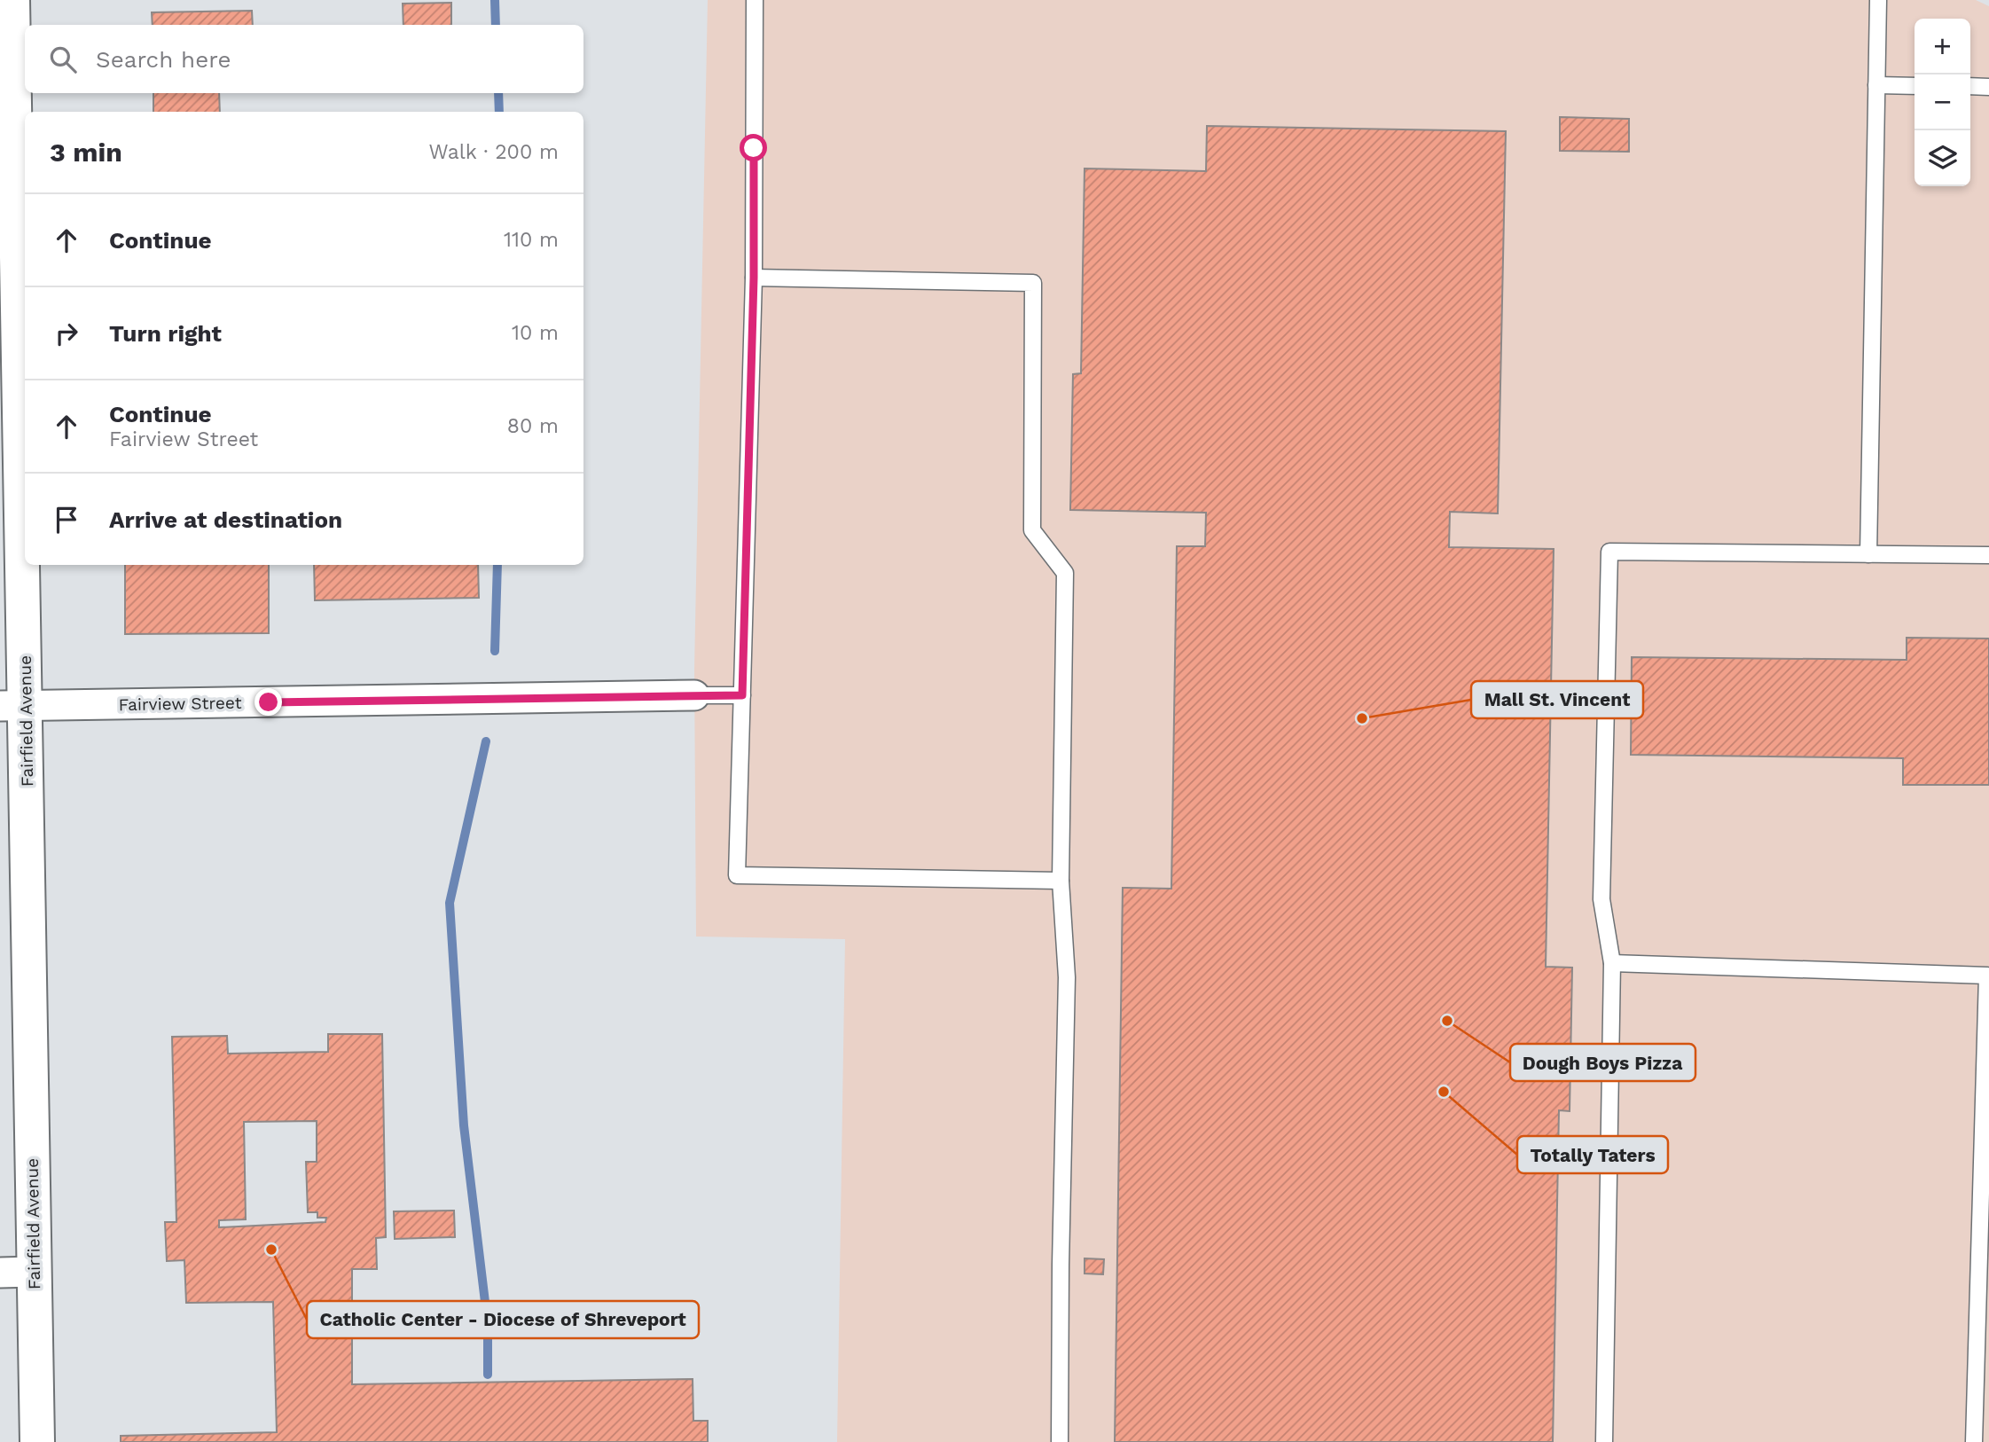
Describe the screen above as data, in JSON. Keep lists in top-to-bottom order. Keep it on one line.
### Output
{"streets":{"street":["Fairview Street","Fairfield Avenue"]},"crossings":[["Fairview Street","Fairfield Avenue"]],"places":["Mall St. Vincent","Dough Boys Pizza","Totally Taters","Catholic Center - Diocese of Shreveport"],"page":{"map_buttons":["+","−"],"search":"Search here","heading":["3 min","Walk · 200 m"],"list":[["Continue","110 m"],["Turn right","10 m"],["Continue","Fairview Street","80 m"],"Arrive at destination"]}}
